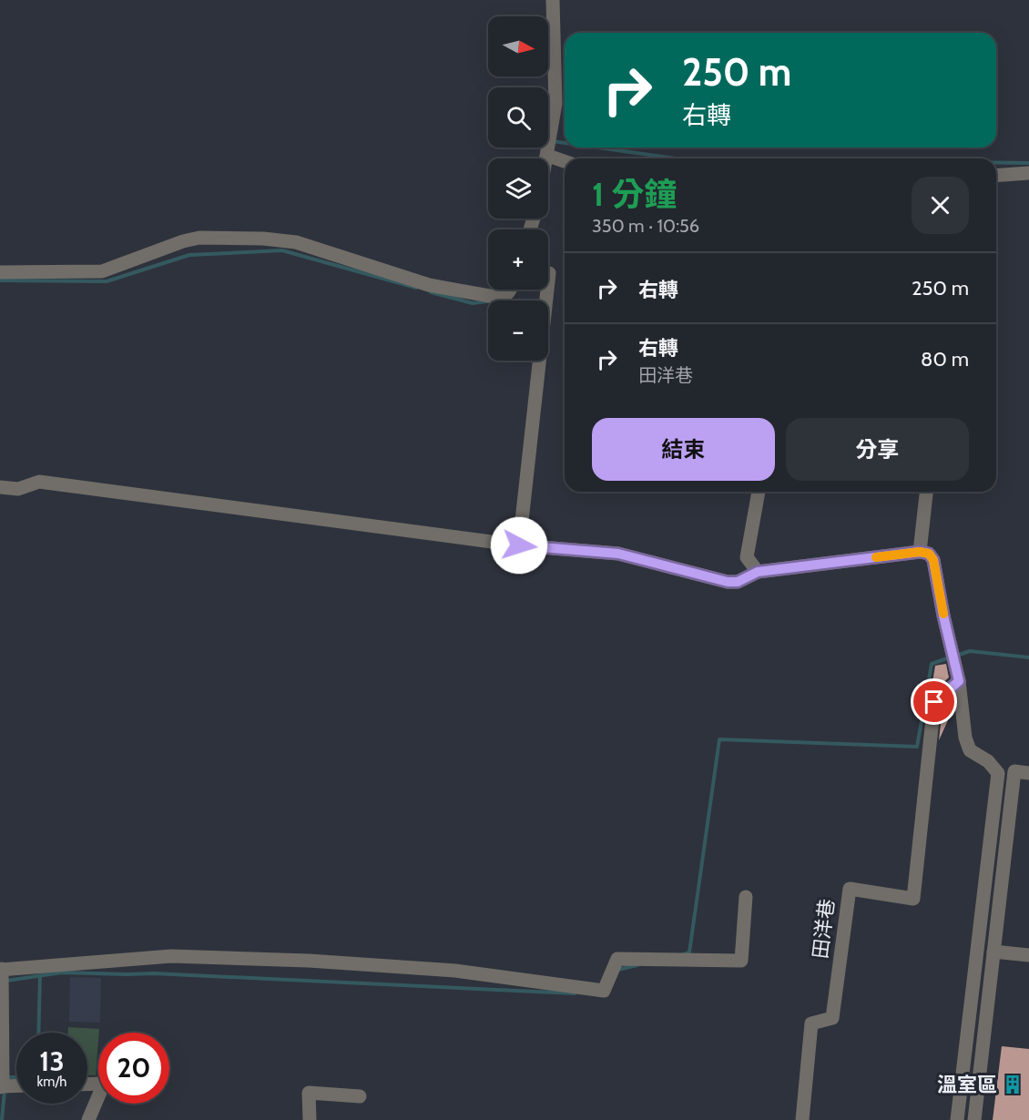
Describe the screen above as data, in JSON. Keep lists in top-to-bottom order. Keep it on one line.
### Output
{"streets":{"street":["田洋巷"]},"places":{"building":["溫室區"]},"north":"right","page":{"map_buttons":["+","−"],"turn":["250 m","右轉"],"heading":["1 分鐘","350 m · 10:56"],"list":[{"name":"右轉","value":"250 m"},{"name":"右轉","note":"田洋巷","value":"80 m"}],"buttons":["結束","分享"],"speed":"13 km/h","limit":"20"}}
